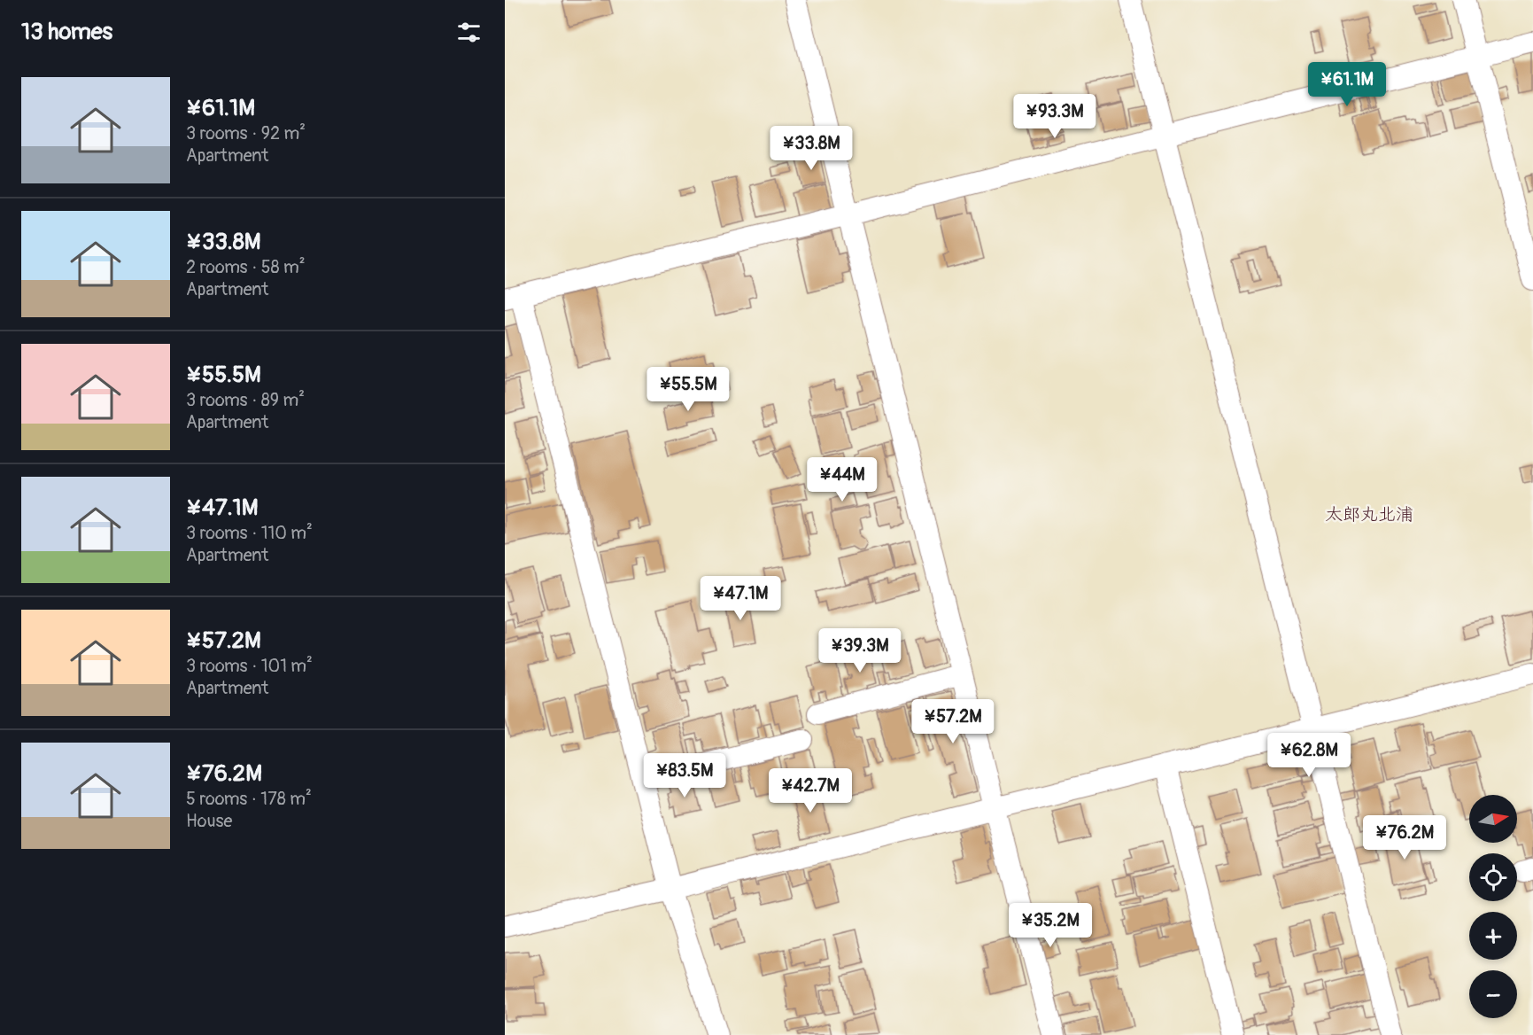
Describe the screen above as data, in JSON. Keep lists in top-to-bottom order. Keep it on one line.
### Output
{"districts":["太郎丸北浦"],"north":"right","page":{"heading":"13 homes","price":["¥61.1M","¥93.3M","¥33.8M","¥55.5M","¥44M","¥47.1M","¥39.3M","¥57.2M","¥62.8M","¥83.5M","¥42.7M","¥76.2M","¥35.2M"],"list":[{"name":"¥61.1M","note":"3 rooms · 92 m² · Apartment"},{"name":"¥33.8M","note":"2 rooms · 58 m² · Apartment"},{"name":"¥55.5M","note":"3 rooms · 89 m² · Apartment"},{"name":"¥47.1M","note":"3 rooms · 110 m² · Apartment"},{"name":"¥57.2M","note":"3 rooms · 101 m² · Apartment"},{"name":"¥76.2M","note":"5 rooms · 178 m² · House"}],"map_buttons":["+","−"]}}
